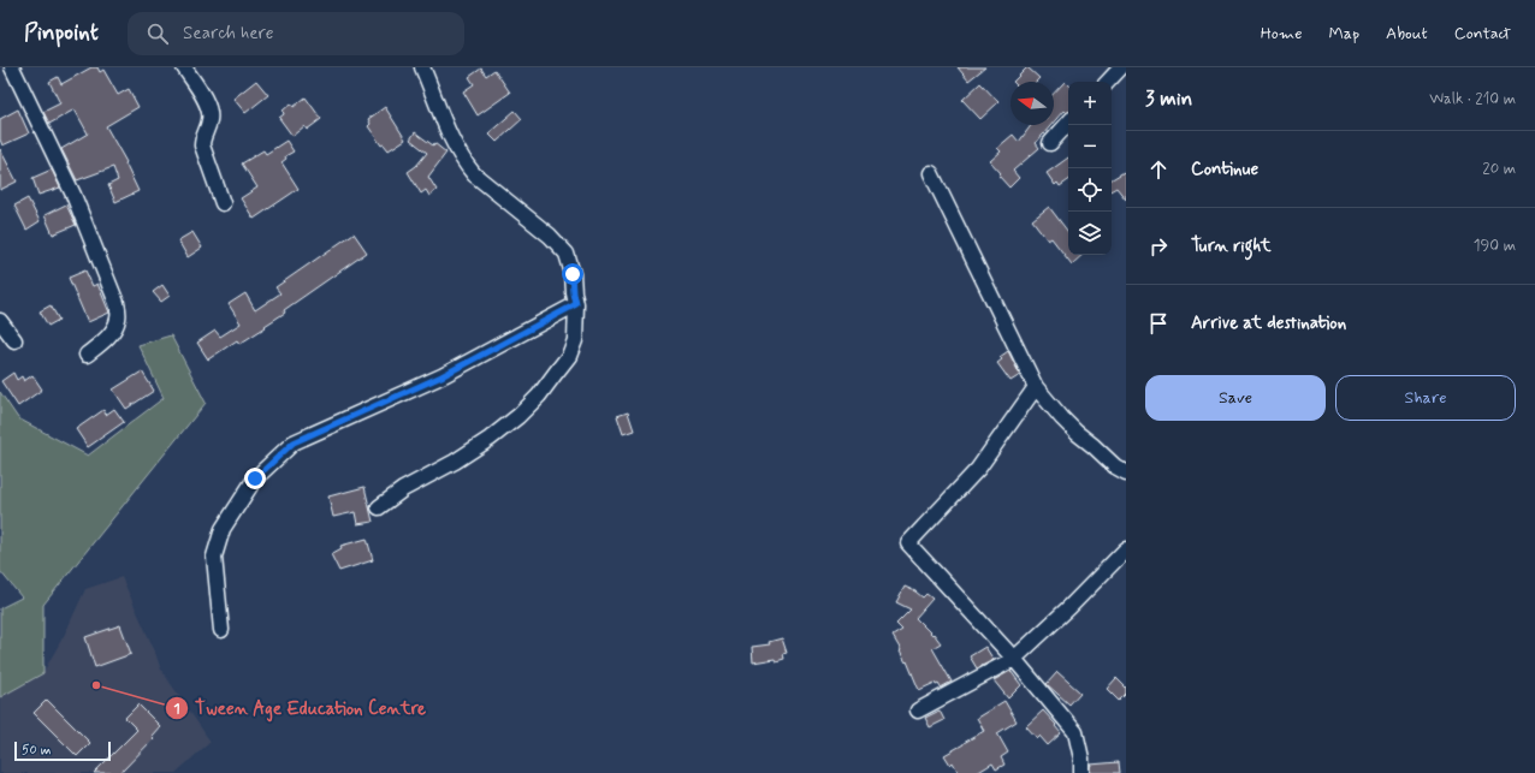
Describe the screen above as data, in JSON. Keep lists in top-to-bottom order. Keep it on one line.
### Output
{"places":["Tween Age Education Centre"],"scale_bar":"50 m","north":"left","page":{"header":"Pinpoint","search":"Search here","nav":["Home","Map","About","Contact"],"heading":["3 min","Walk · 210 m"],"map_buttons":["+","−"],"list":[["Continue","20 m"],["Turn right","190 m"],"Arrive at destination"],"buttons":["Save","Share"],"scale":"50 m"}}
